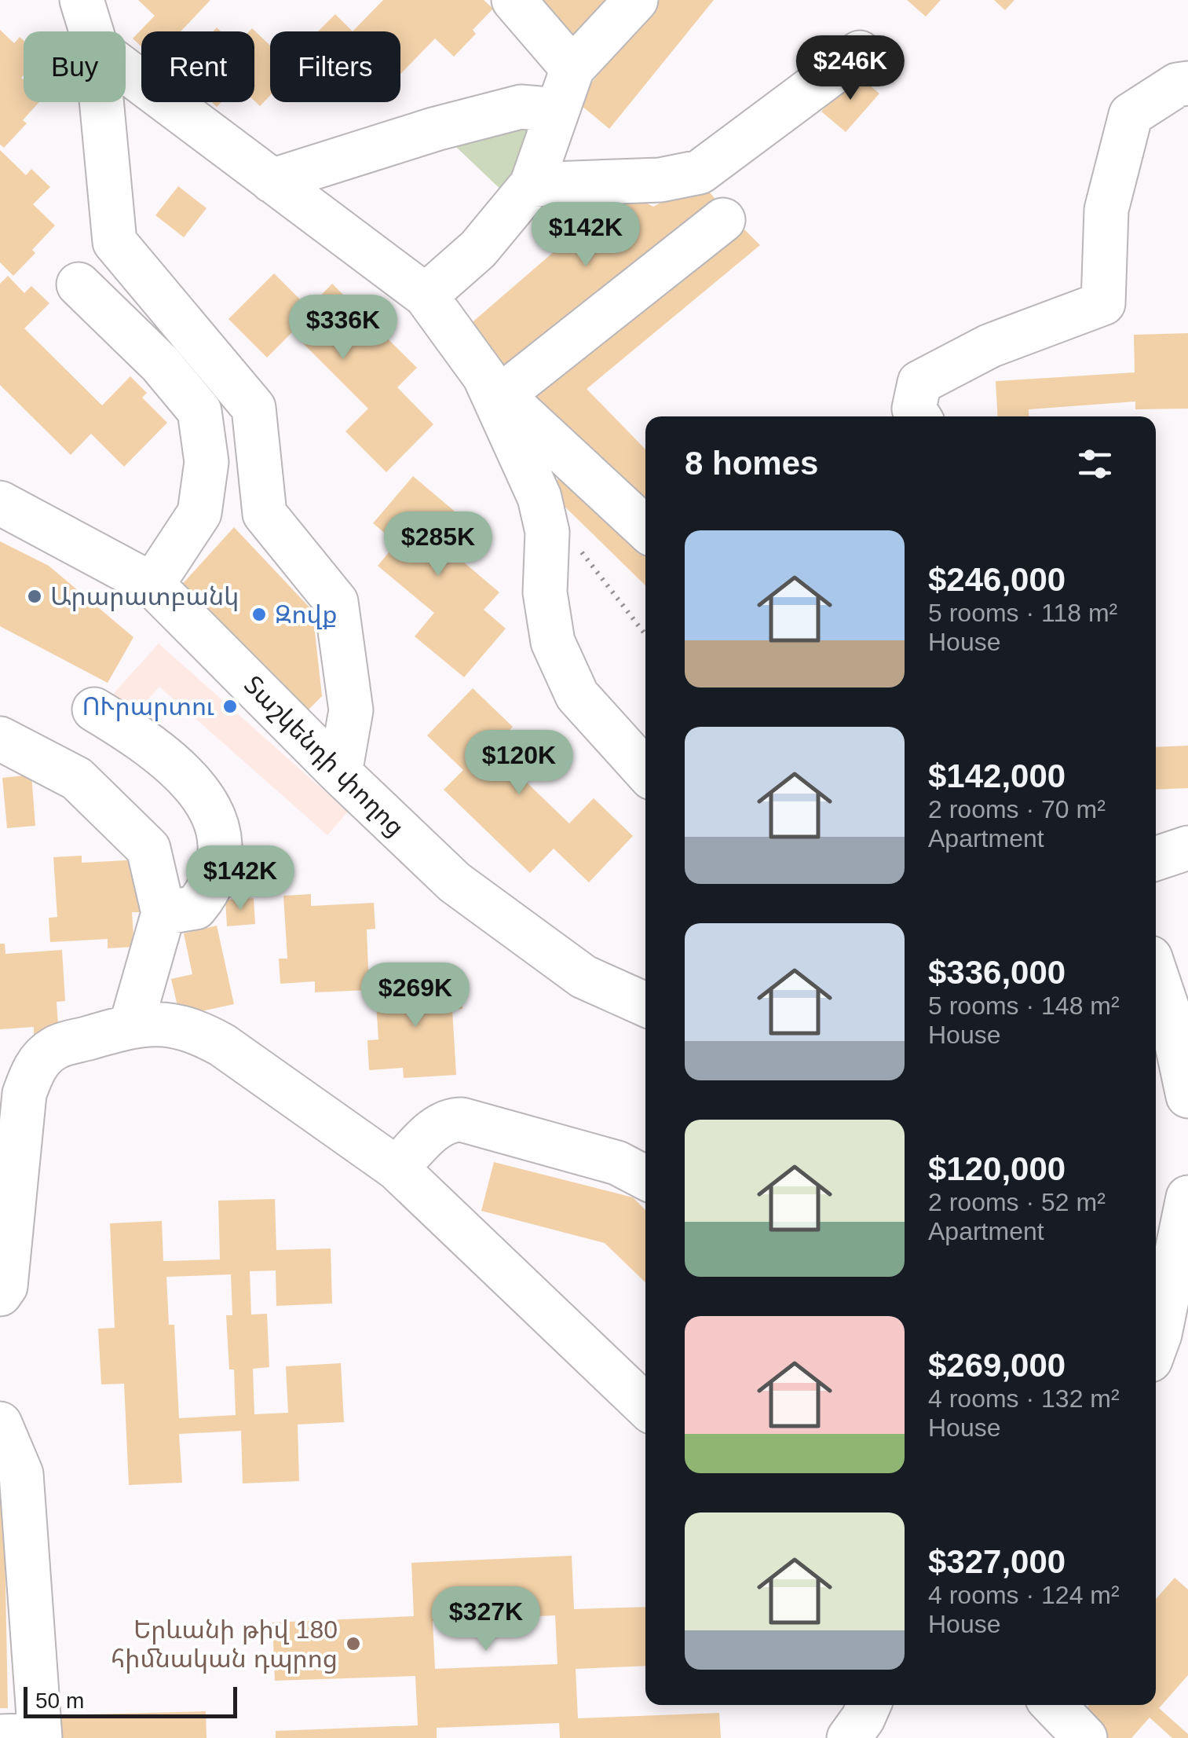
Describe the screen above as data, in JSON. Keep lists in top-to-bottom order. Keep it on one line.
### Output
{"streets":{"street":["Տաշկենդի փողոց"]},"places":["Արարատբանկ","Զովք","ՈՒրարտու","Երևանի թիվ 180 հիմնական դպրոց"],"scale_bar":"50 m","page":{"chip":["Buy","Rent","Filters"],"price":["$246K","$142K","$336K","$285K","$120K","$142K","$269K","$327K"],"heading":"8 homes","list":[{"name":"$246,000","note":"5 rooms · 118 m² · House"},{"name":"$142,000","note":"2 rooms · 70 m² · Apartment"},{"name":"$336,000","note":"5 rooms · 148 m² · House"},{"name":"$120,000","note":"2 rooms · 52 m² · Apartment"},{"name":"$269,000","note":"4 rooms · 132 m² · House"},{"name":"$327,000","note":"4 rooms · 124 m² · House"}],"scale":"50 m"}}
